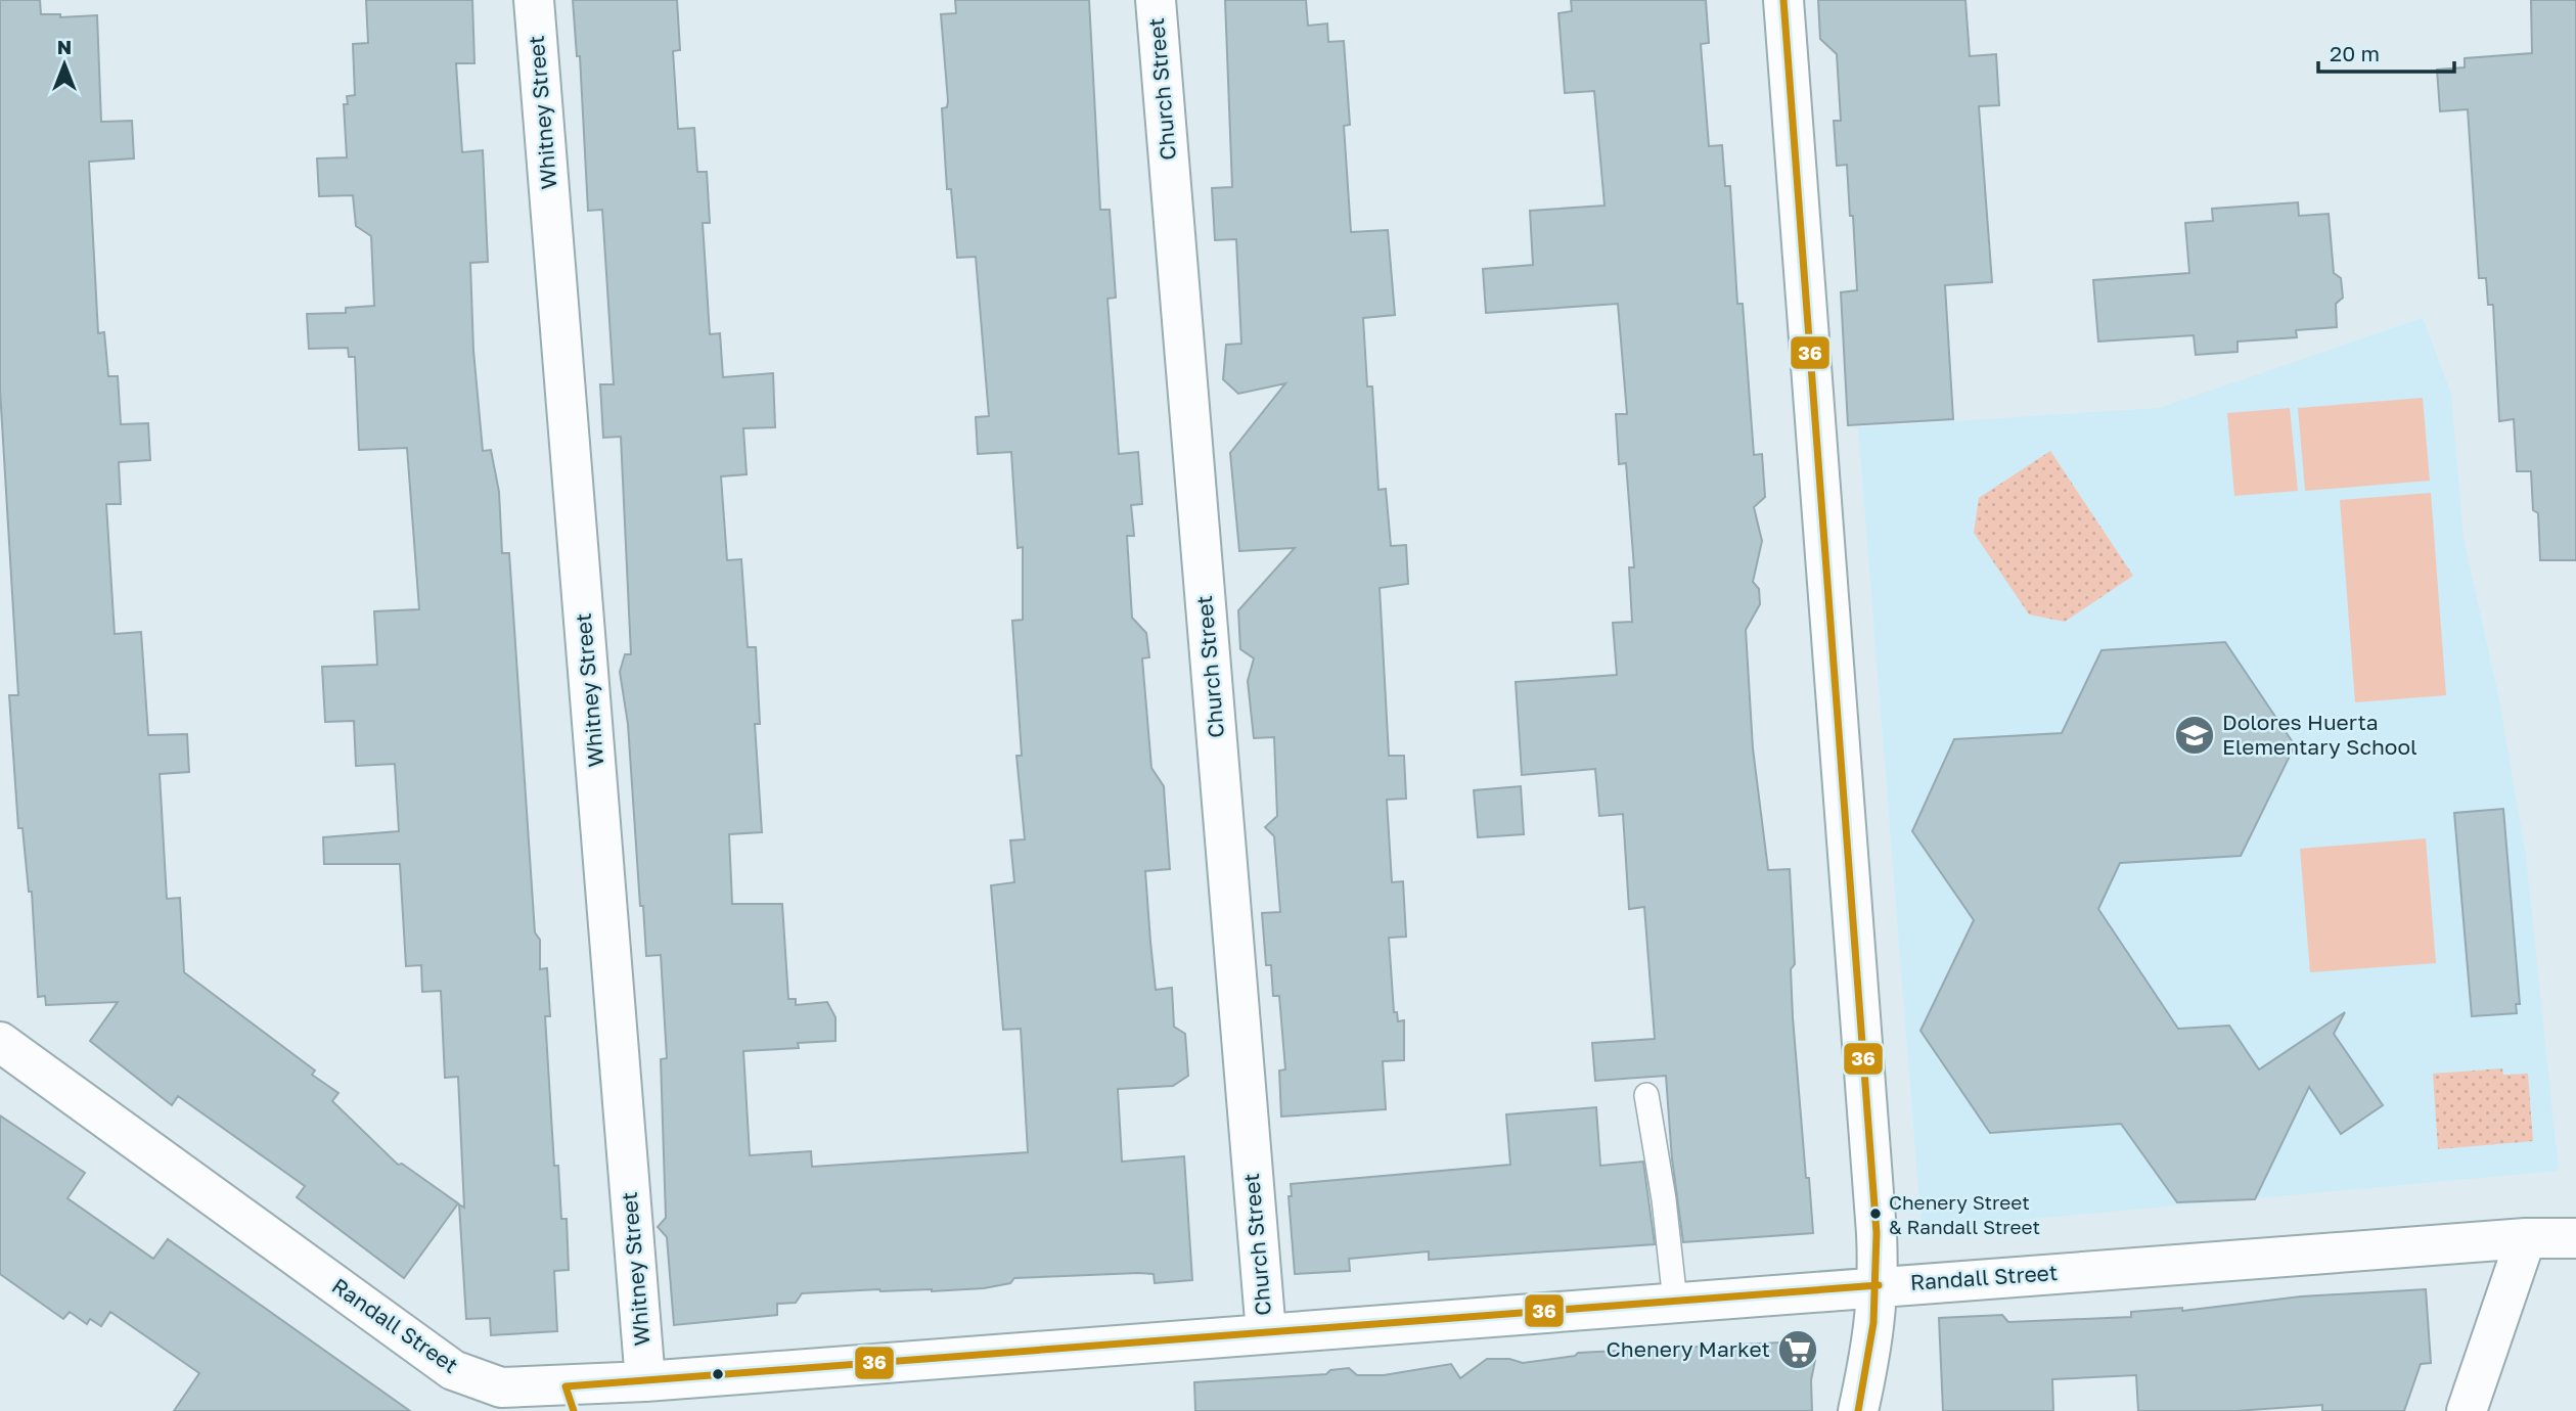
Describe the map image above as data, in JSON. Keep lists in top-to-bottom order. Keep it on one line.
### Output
{"streets":{"street":["Church Street","Whitney Street","Randall Street"]},"crossings":[["Church Street","Randall Street"],["Whitney Street","Randall Street"]],"places":{"school or university":["Dolores Huerta Elementary School"],"other":["Chenery Street & Randall Street"],"supermarket":["Chenery Market"]},"lines":["transit line 36"],"scale_bar":"20 m","north":"top"}
